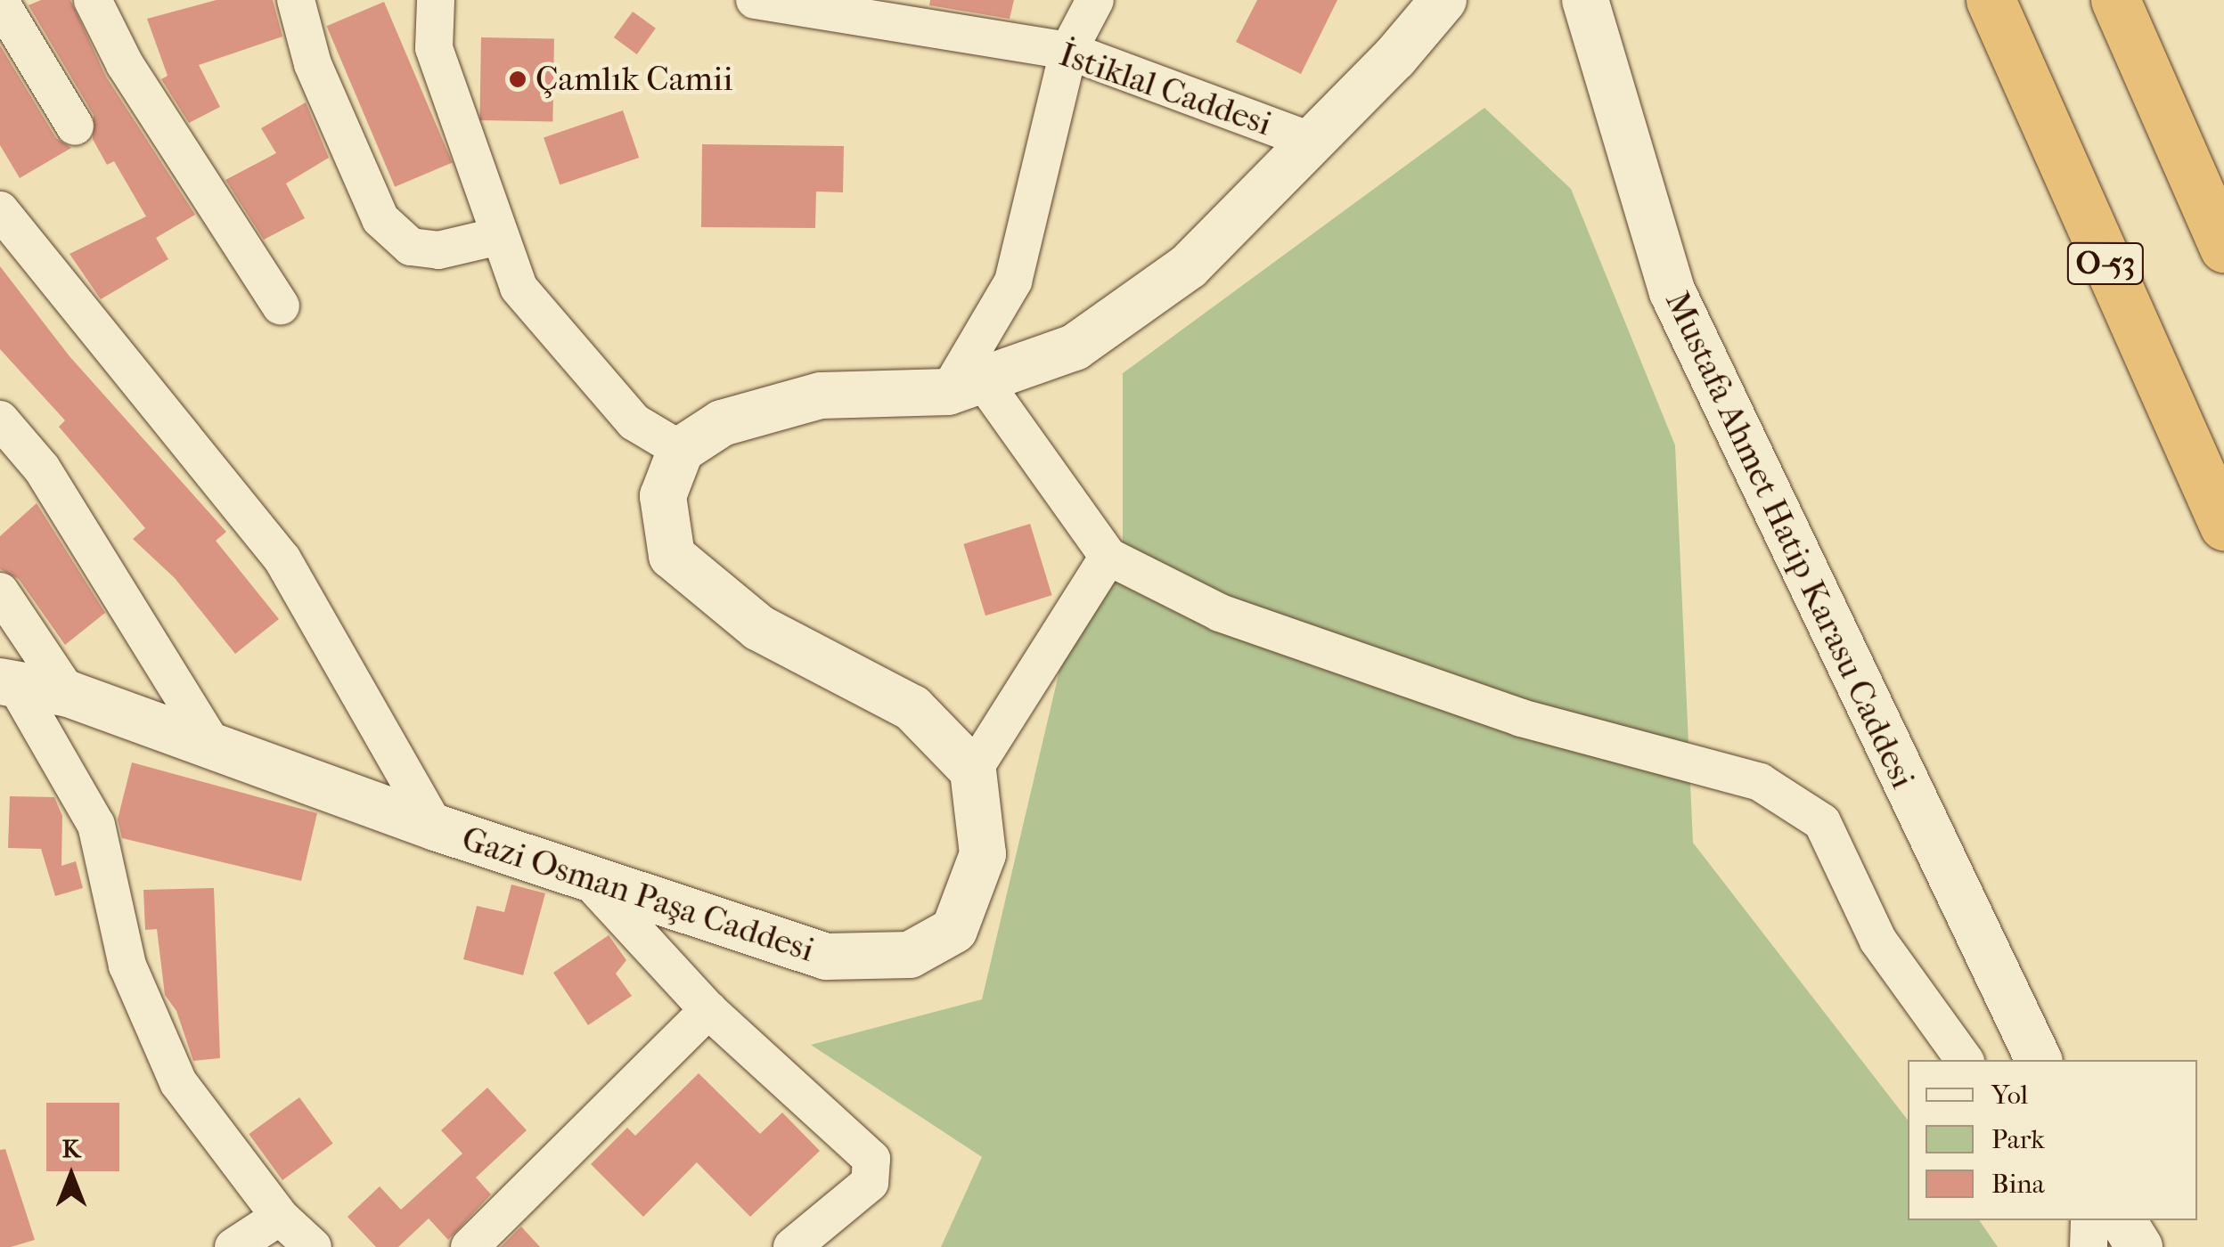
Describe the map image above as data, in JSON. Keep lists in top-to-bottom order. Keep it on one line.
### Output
{"streets":{"highway":["O-53"],"street":["İstiklal Caddesi","Mustafa Ahmet Hatip Karasu Caddesi","Gazi Osman Paşa Caddesi"]},"places":["Çamlık Camii"],"legend":["Yol","Park","Bina"],"north":"top"}
